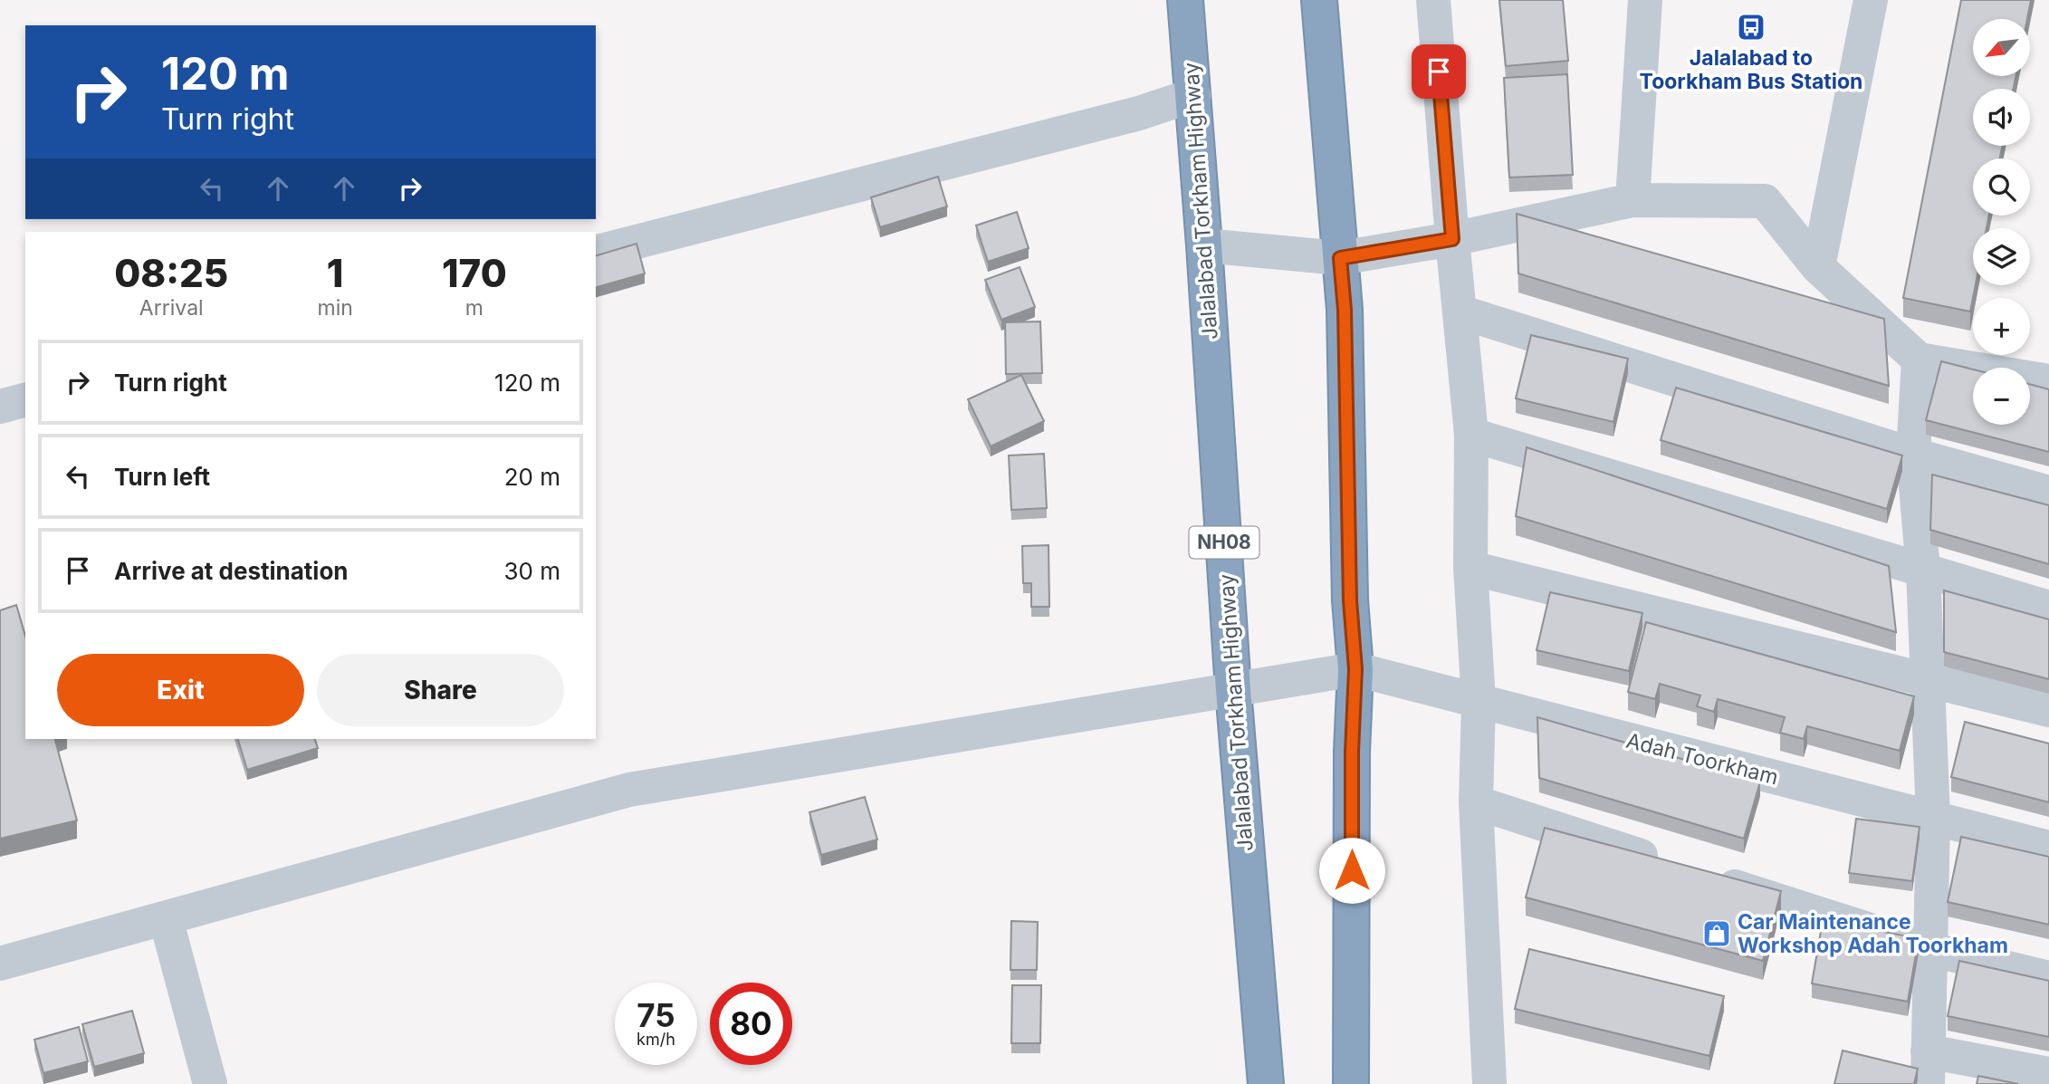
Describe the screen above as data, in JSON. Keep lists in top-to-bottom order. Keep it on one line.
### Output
{"streets":{"highway":["Jalalabad Torkham Highway","NH08"],"street":["Adah Toorkham"]},"places":{"bus stop":["Jalalabad to Toorkham Bus Station"],"shop":["Car Maintenance Workshop Adah Toorkham"]},"north":"bottom left","page":{"map_buttons":["+","−"],"turn":["120 m","Turn right"],"eta":["08:25","Arrival","1","min","170","m"],"list":[{"name":"Turn right","value":"120 m"},{"name":"Turn left","value":"20 m"},{"name":"Arrive at destination","value":"30 m"}],"buttons":["Exit","Share"],"speed":"75 km/h","limit":"80"}}
